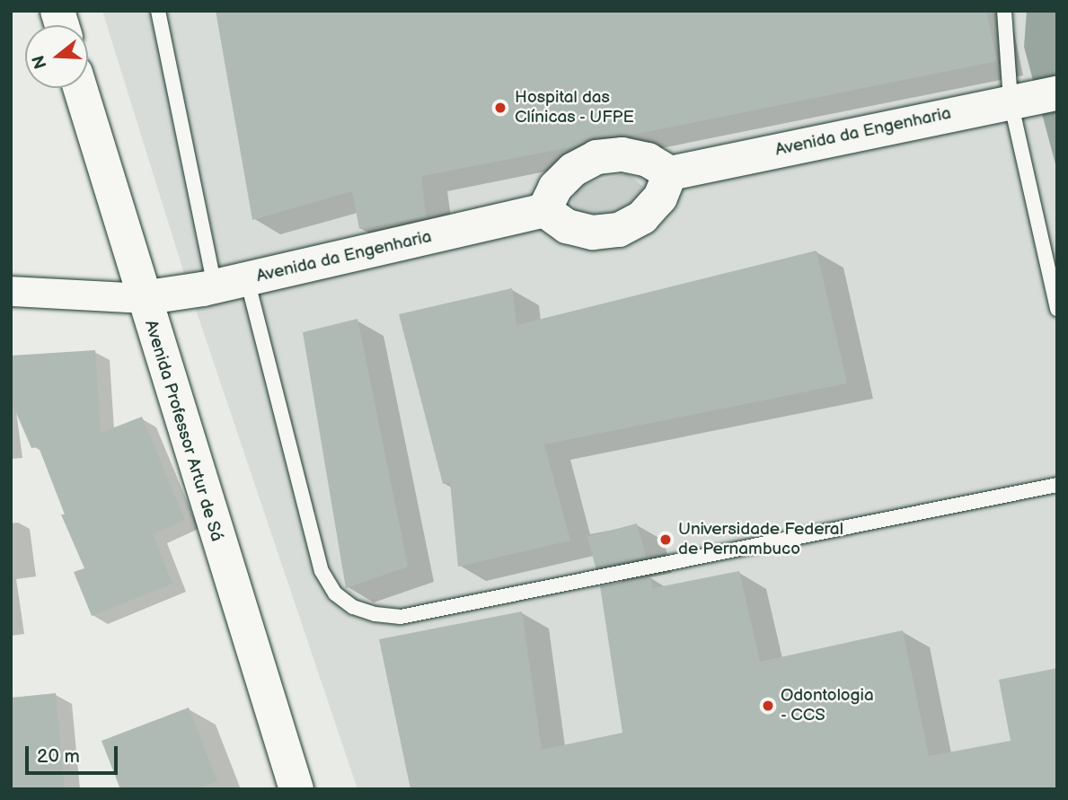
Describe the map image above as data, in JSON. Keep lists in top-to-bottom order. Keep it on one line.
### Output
{"streets":{"street":["Avenida da Engenharia","Avenida Professor Artur de Sá"]},"crossings":[["Avenida da Engenharia","Avenida Professor Artur de Sá"]],"places":["Hospital das Clínicas - UFPE","Universidade Federal de Pernambuco","Odontologia - CCS"],"scale_bar":"20 m","north":"left"}
